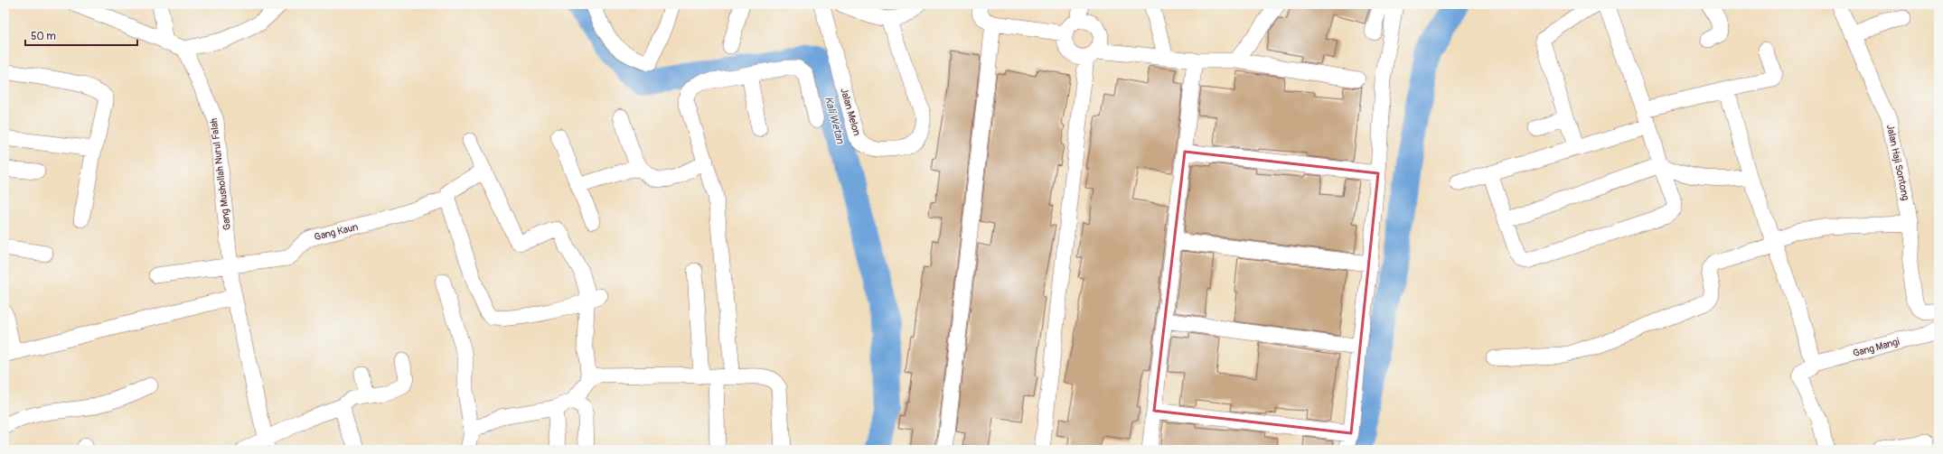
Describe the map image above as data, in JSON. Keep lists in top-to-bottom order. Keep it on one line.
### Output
{"streets":{"street":["Jalan Melon","Jalan Haji Sontong","Gang Mushollah Nurul Falah","Gang Kaun","Gang Mangi"]},"crossings":[["Gang Mushollah Nurul Falah","Gang Kaun"]],"water":["Kali Wetan"],"scale_bar":"50 m"}
